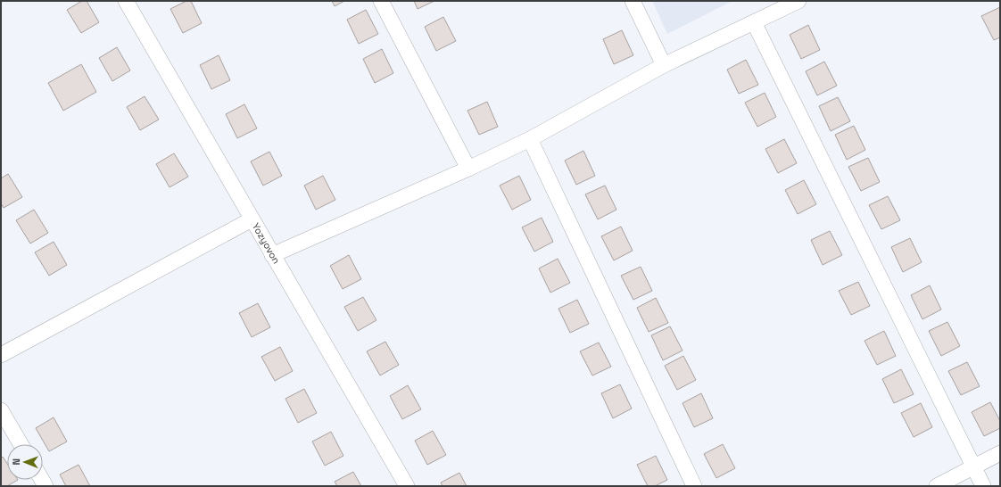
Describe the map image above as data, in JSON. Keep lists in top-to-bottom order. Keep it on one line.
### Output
{"streets":{"street":["Yozyovon"]},"north":"left"}
